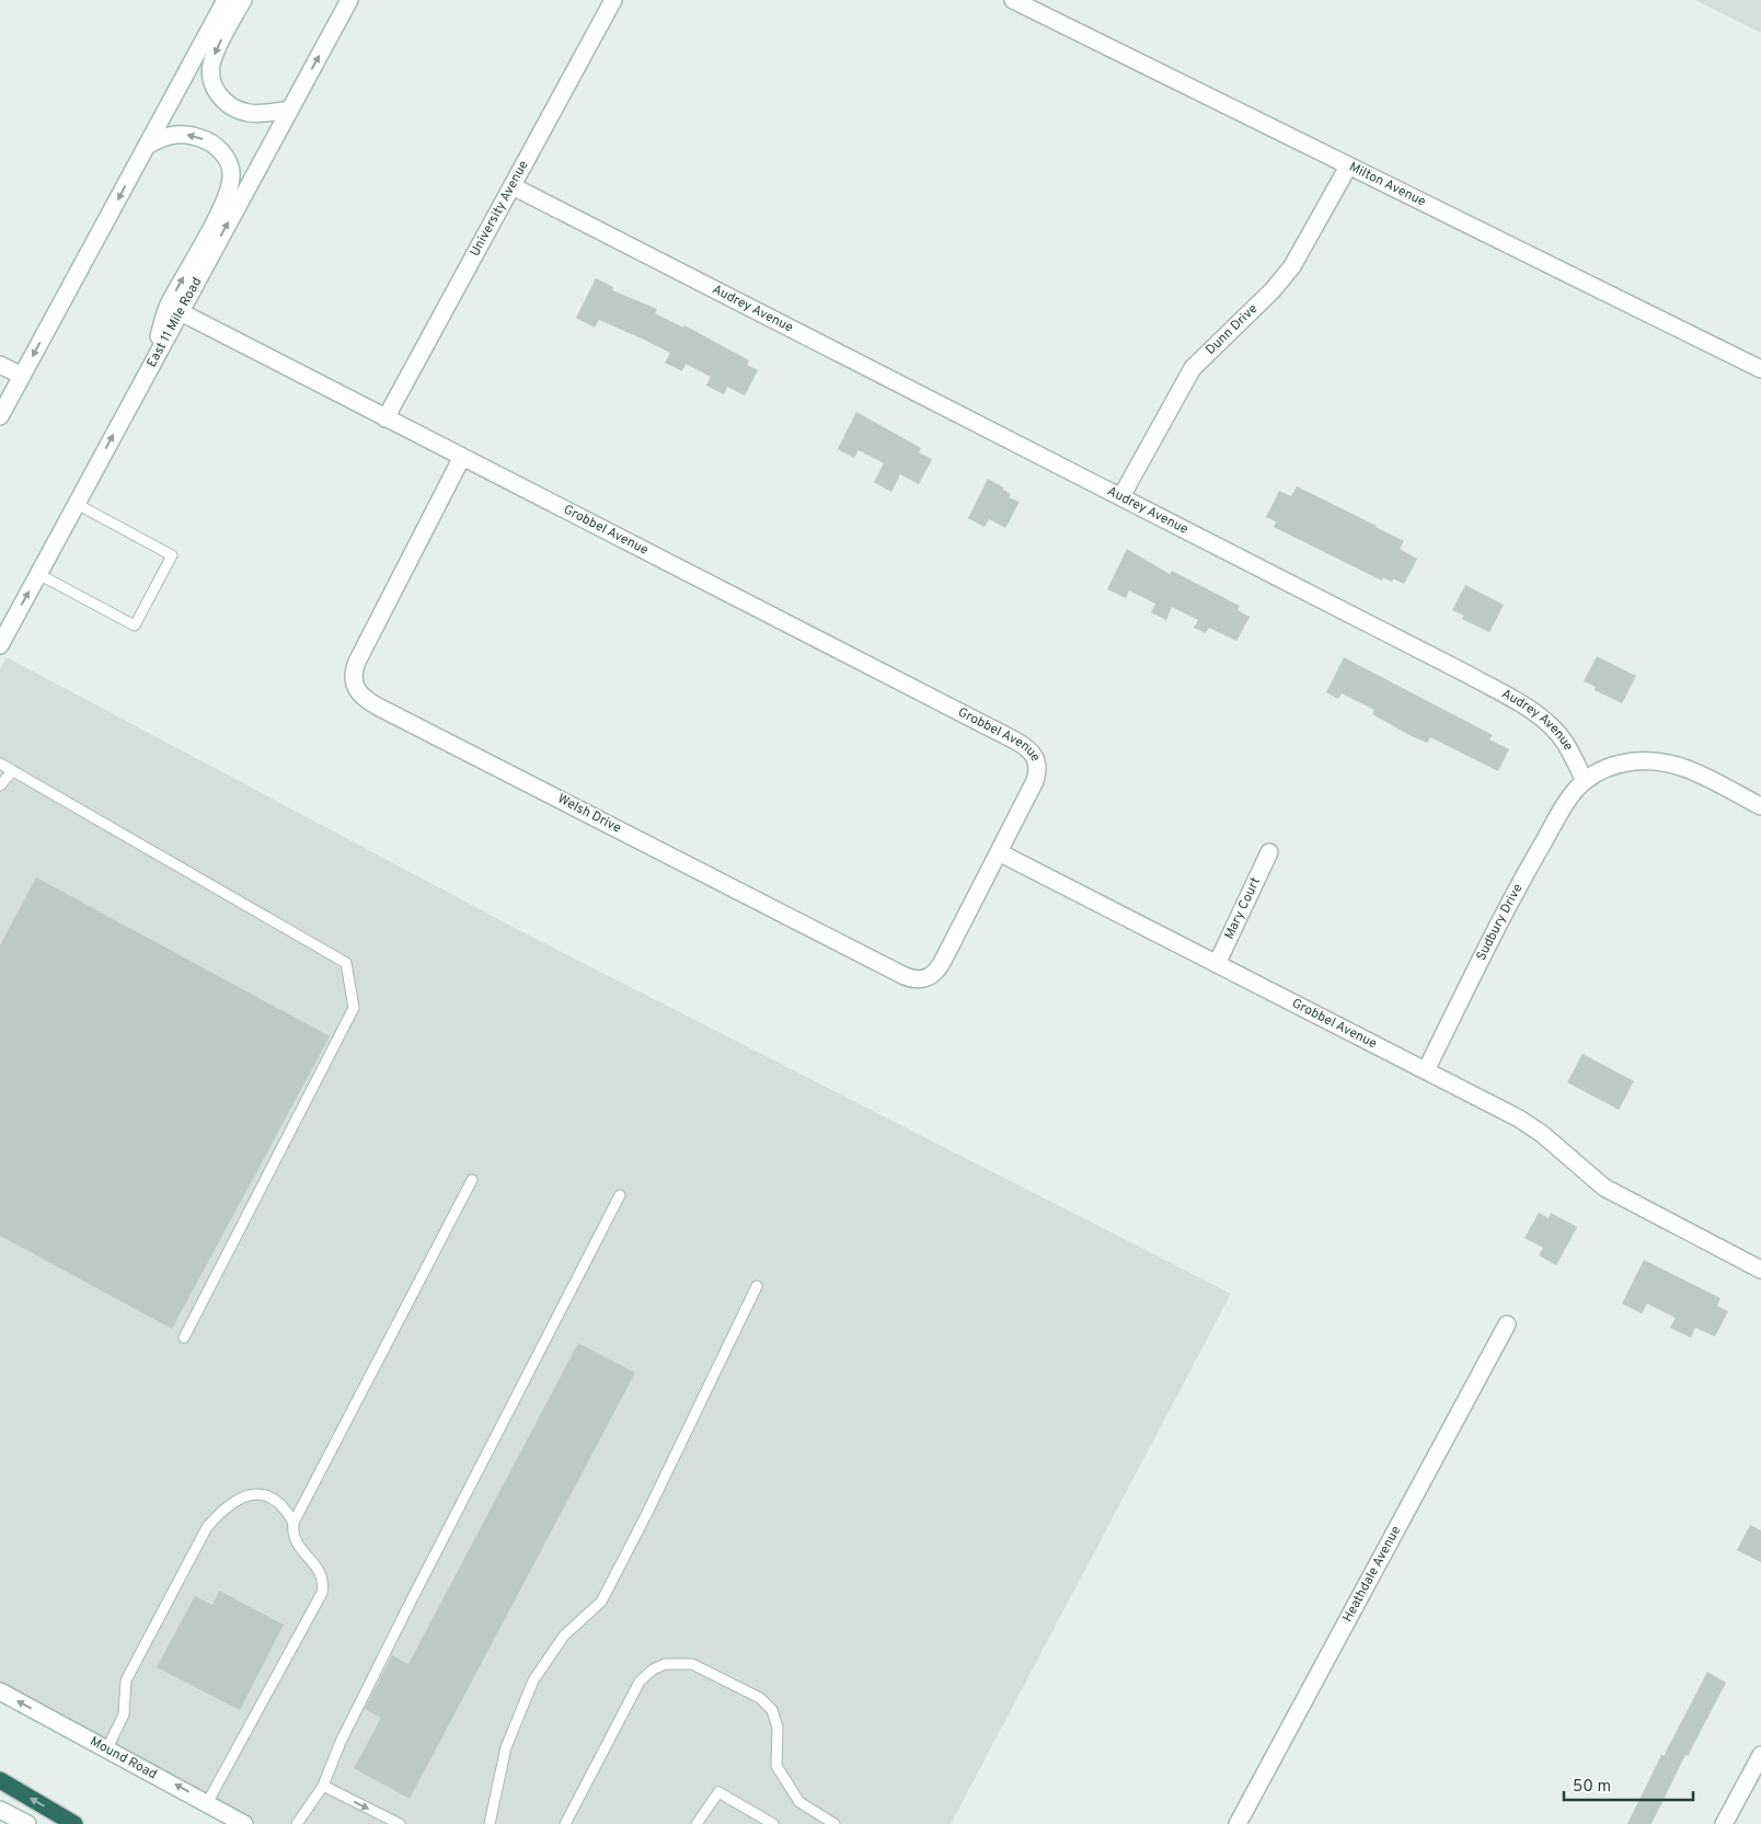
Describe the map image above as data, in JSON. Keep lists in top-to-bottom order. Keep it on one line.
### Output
{"streets":{"street":["Milton Avenue","University Avenue","Audrey Avenue","East 11 Mile Road","Dunn Drive","Grobbel Avenue","Welsh Drive","Mary Court","Sudbury Drive","Heathdale Avenue","Mound Road"]},"crossings":[["Milton Avenue","Dunn Drive"],["University Avenue","Audrey Avenue"],["University Avenue","Grobbel Avenue"],["Audrey Avenue","Dunn Drive"],["Audrey Avenue","Sudbury Drive"],["East 11 Mile Road","Grobbel Avenue"],["Grobbel Avenue","Welsh Drive"],["Grobbel Avenue","Mary Court"],["Grobbel Avenue","Sudbury Drive"]],"one_way":["Mound Road"],"scale_bar":"50 m"}
